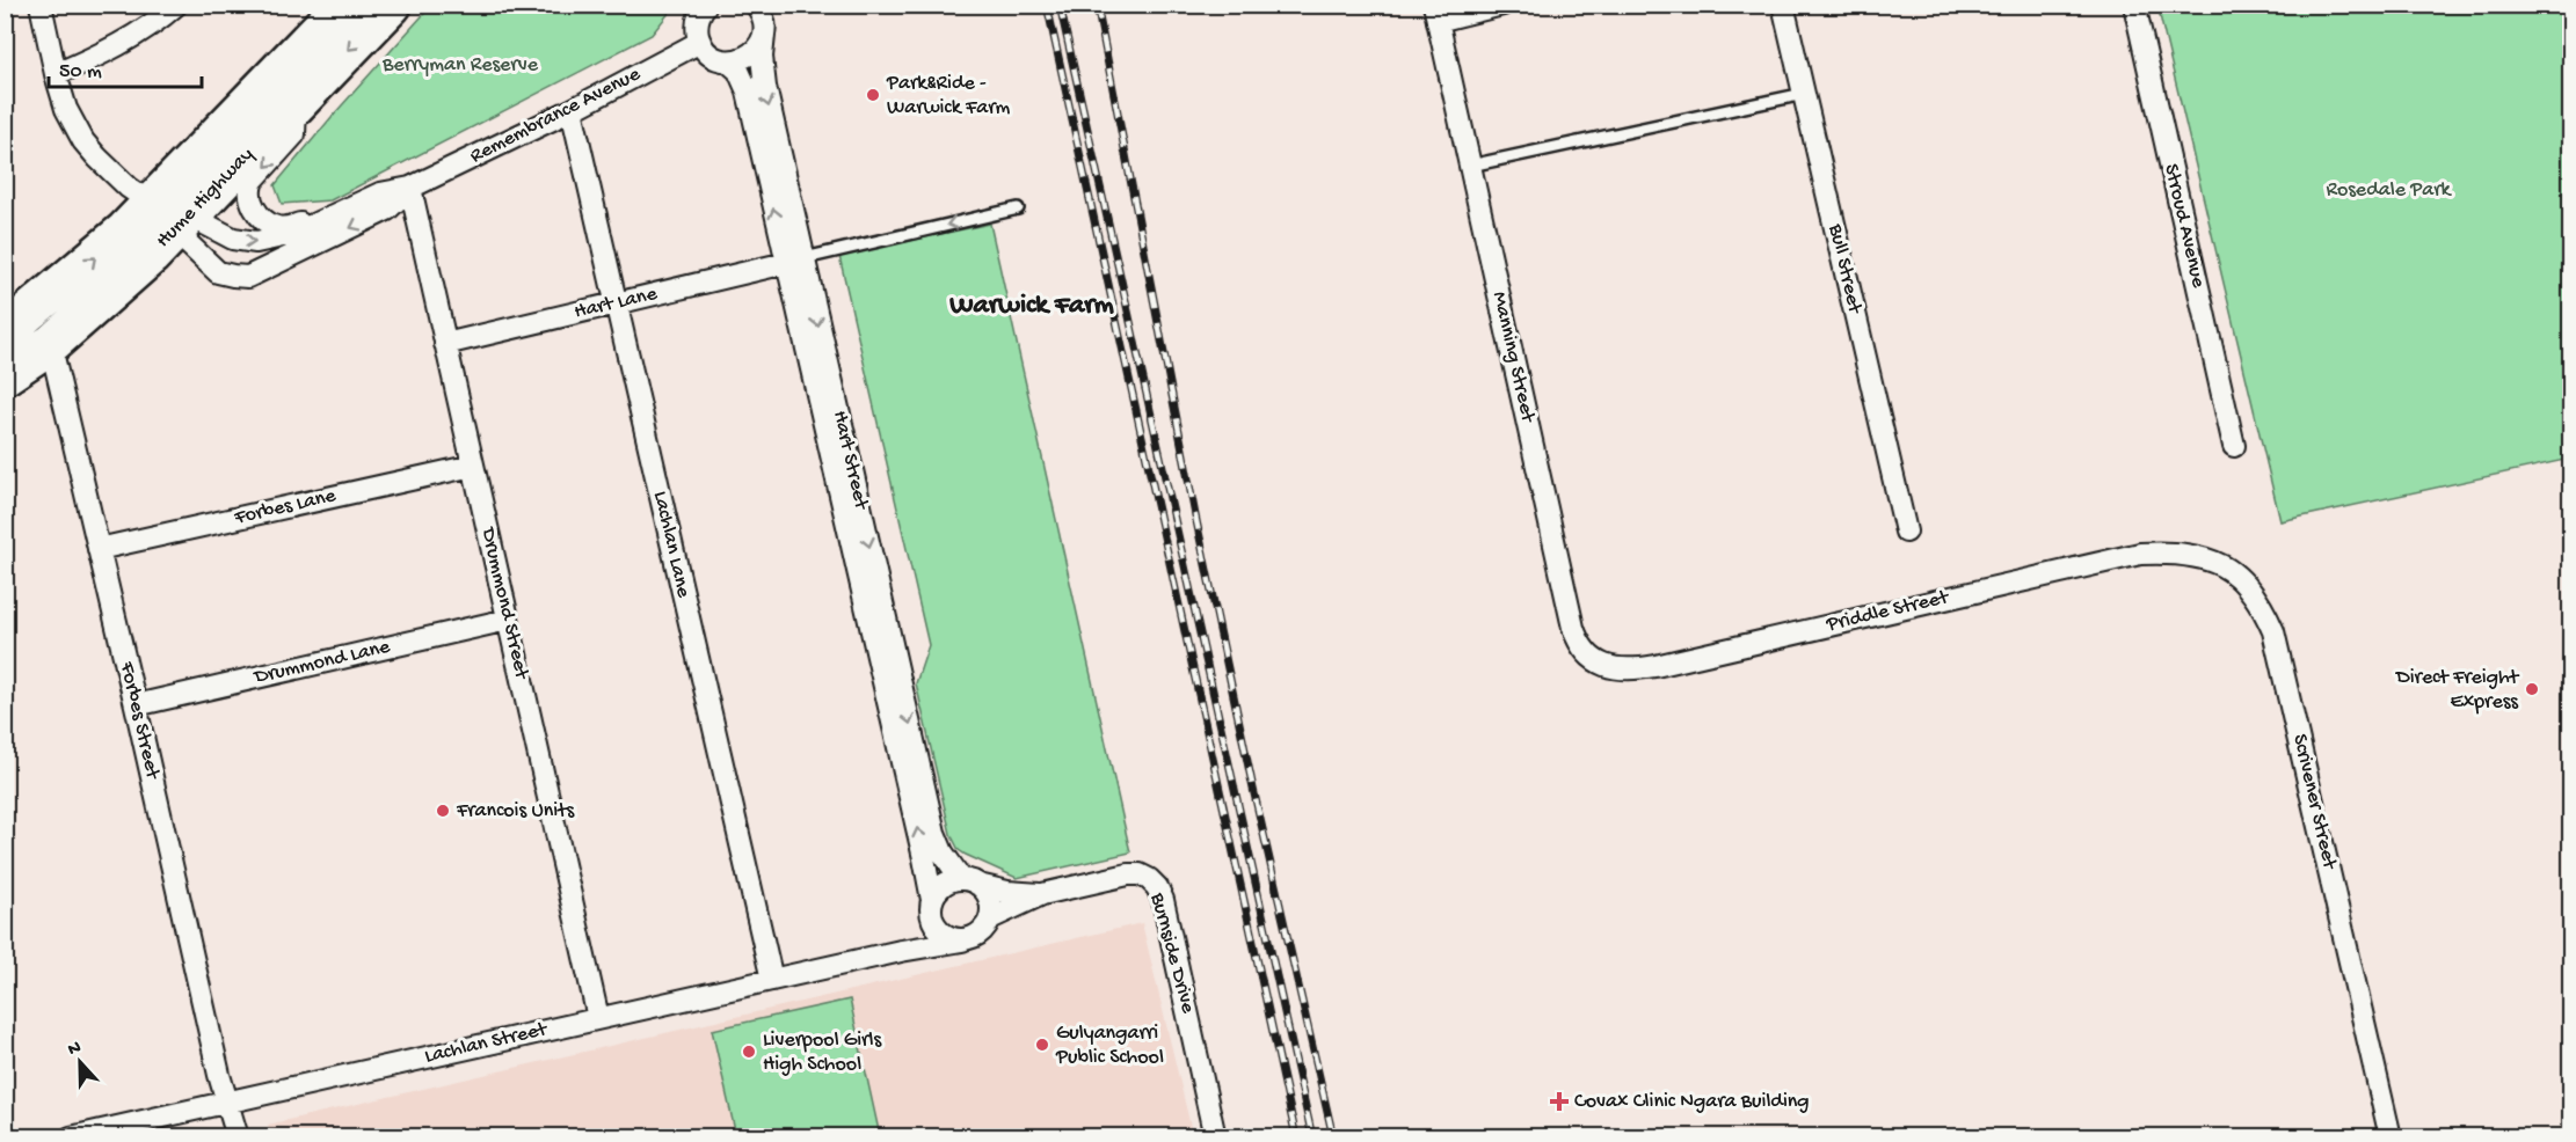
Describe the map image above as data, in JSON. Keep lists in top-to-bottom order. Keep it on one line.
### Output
{"streets":{"highway":["Hume Highway"],"street":["Remembrance Avenue","Stroud Avenue","Bull Street","Hart Lane","Manning Street","Hart Street","Forbes Lane","Lachlan Lane","Drummond Street","Priddle Street","Drummond Lane","Forbes Street","Scrivener Street","Burnside Drive","Lachlan Street"]},"crossings":[["Remembrance Avenue","Hume Highway"],["Remembrance Avenue","Lachlan Lane"],["Remembrance Avenue","Drummond Street"],["Hume Highway","Forbes Street"],["Hart Lane","Hart Street"],["Hart Lane","Lachlan Lane"],["Hart Lane","Drummond Street"],["Manning Street","Priddle Street"],["Hart Street","Burnside Drive"],["Forbes Lane","Drummond Street"],["Forbes Lane","Forbes Street"],["Lachlan Lane","Lachlan Street"],["Drummond Street","Drummond Lane"],["Drummond Street","Lachlan Street"],["Priddle Street","Scrivener Street"],["Drummond Lane","Forbes Street"],["Forbes Street","Lachlan Street"]],"districts":["Warwick Farm"],"parks":["Berryman Reserve","Rosedale Park"],"places":{"other":["Park&Ride - Warwick Farm","Direct Freight Express","Francois Units","Gulyangarri Public School","Liverpool Girls High School"],"health":["Covax Clinic Ngara Building"]},"scale_bar":"50 m","north":"top"}
